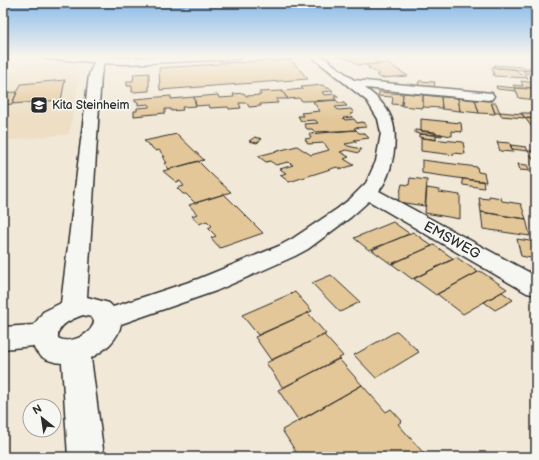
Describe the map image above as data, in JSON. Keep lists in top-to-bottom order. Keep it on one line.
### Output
{"streets":{"street":["EMSWEG"]},"places":{"school or university":["Kita Steinheim"]},"north":"top left"}
